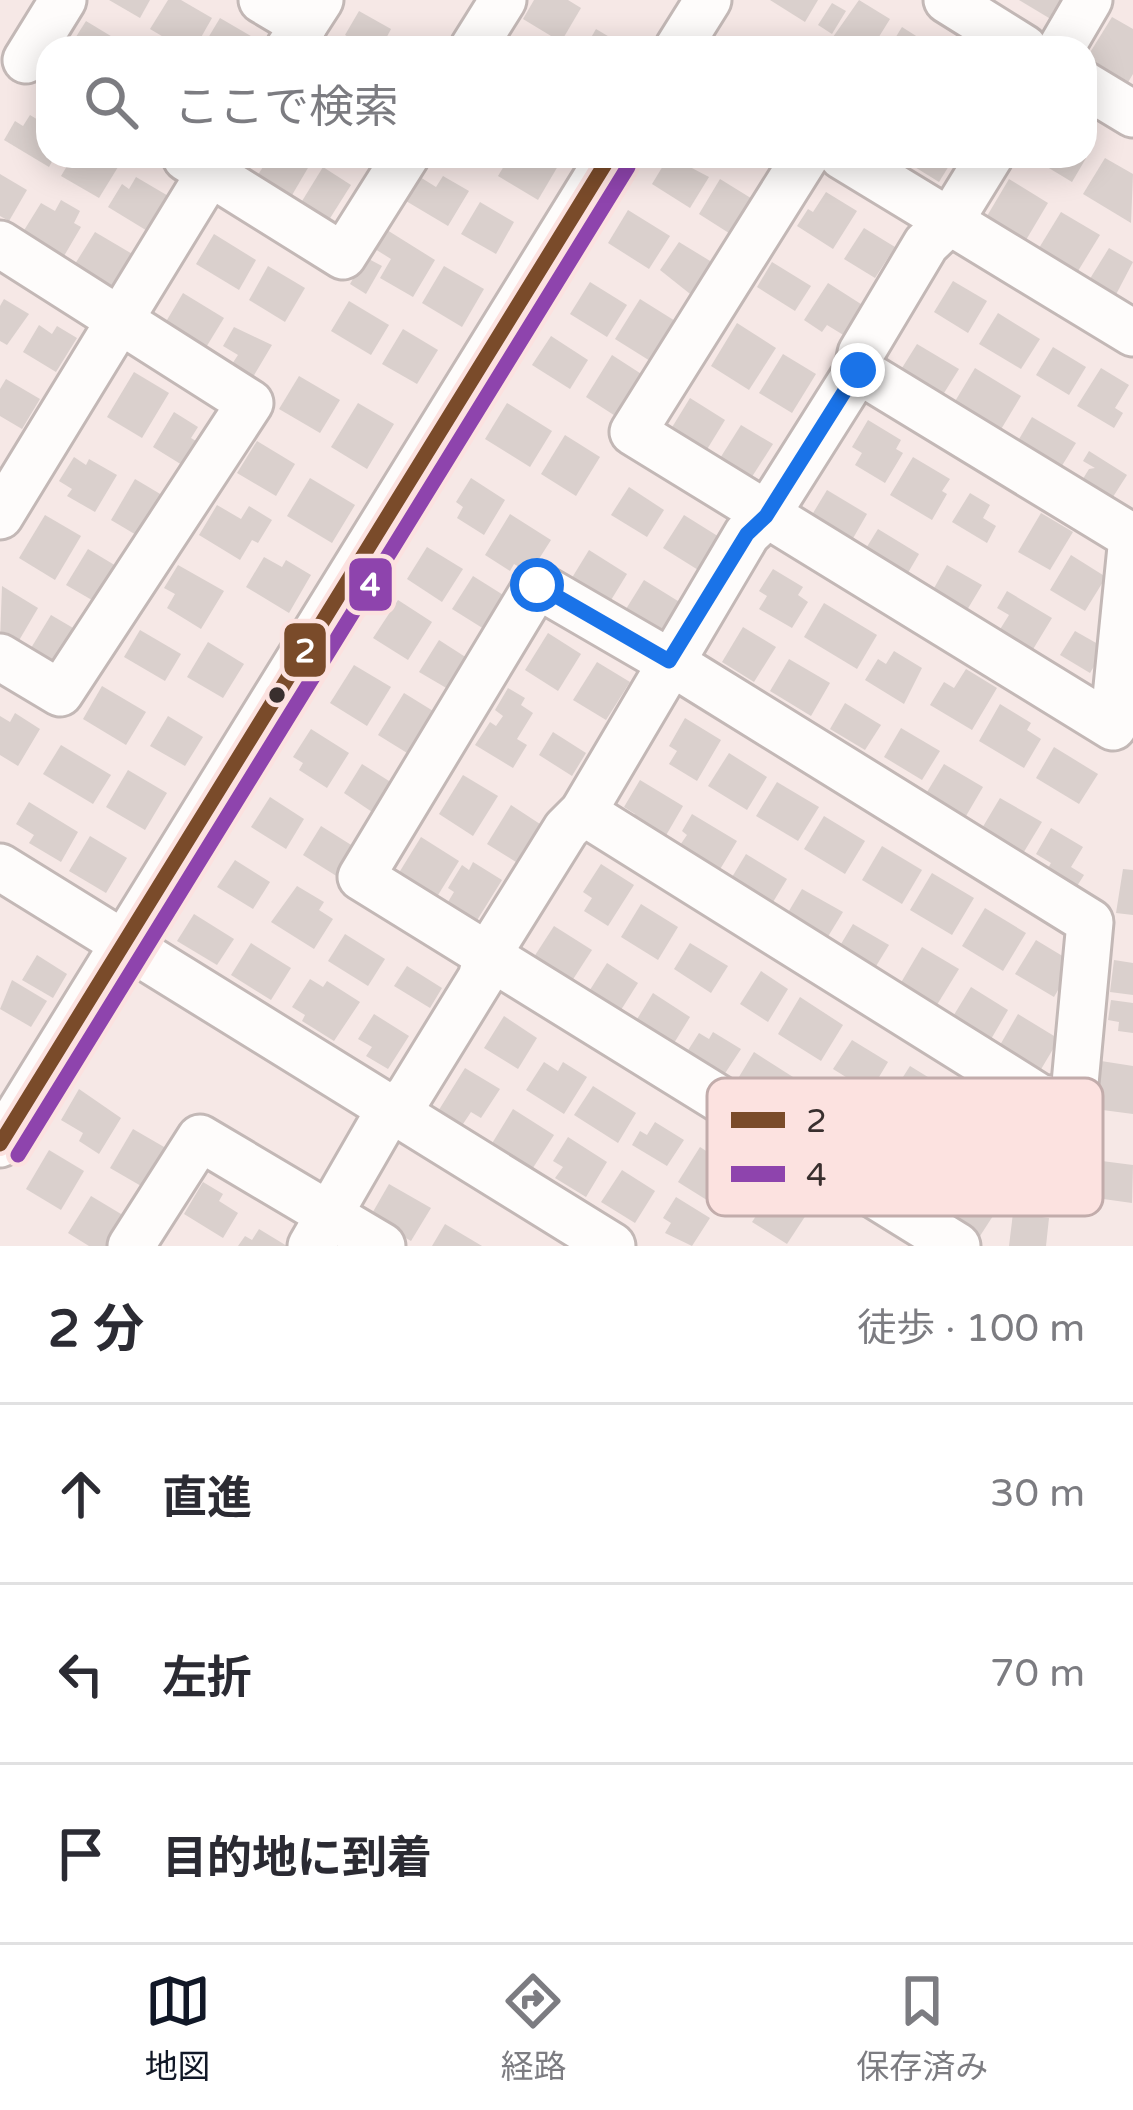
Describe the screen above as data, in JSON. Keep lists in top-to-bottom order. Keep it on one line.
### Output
{"lines":["transit line 2","transit line 4"],"legend":["2","4"],"page":{"search":"ここで検索","heading":["2 分","徒歩 · 100 m"],"list":[["直進","30 m"],["左折","70 m"],"目的地に到着"],"nav":["地図","経路","保存済み"]}}
